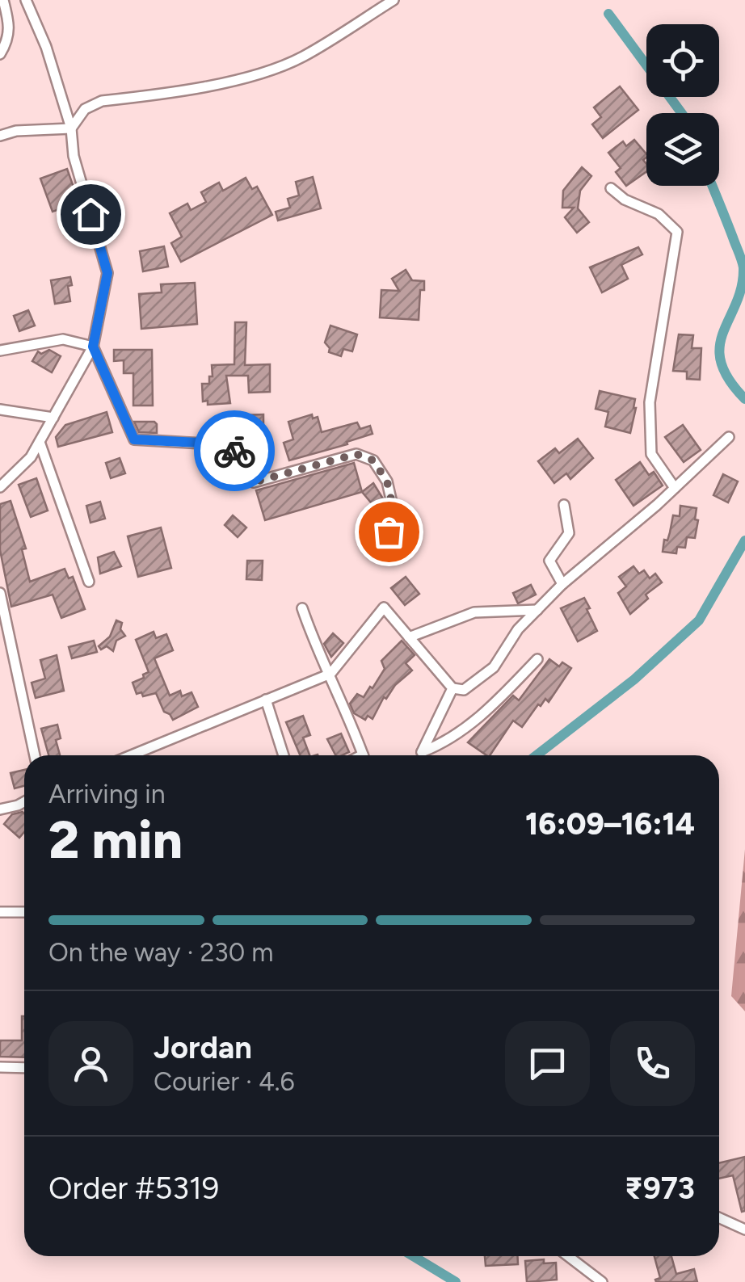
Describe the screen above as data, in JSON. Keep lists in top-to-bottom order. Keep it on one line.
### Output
{"page":{"heading":["2 min","Arriving in","16:09–16:14"],"panel":["Jordan","Courier · 4.6","Order #5319","₹973"],"bar":"On the way · 230 m"}}
